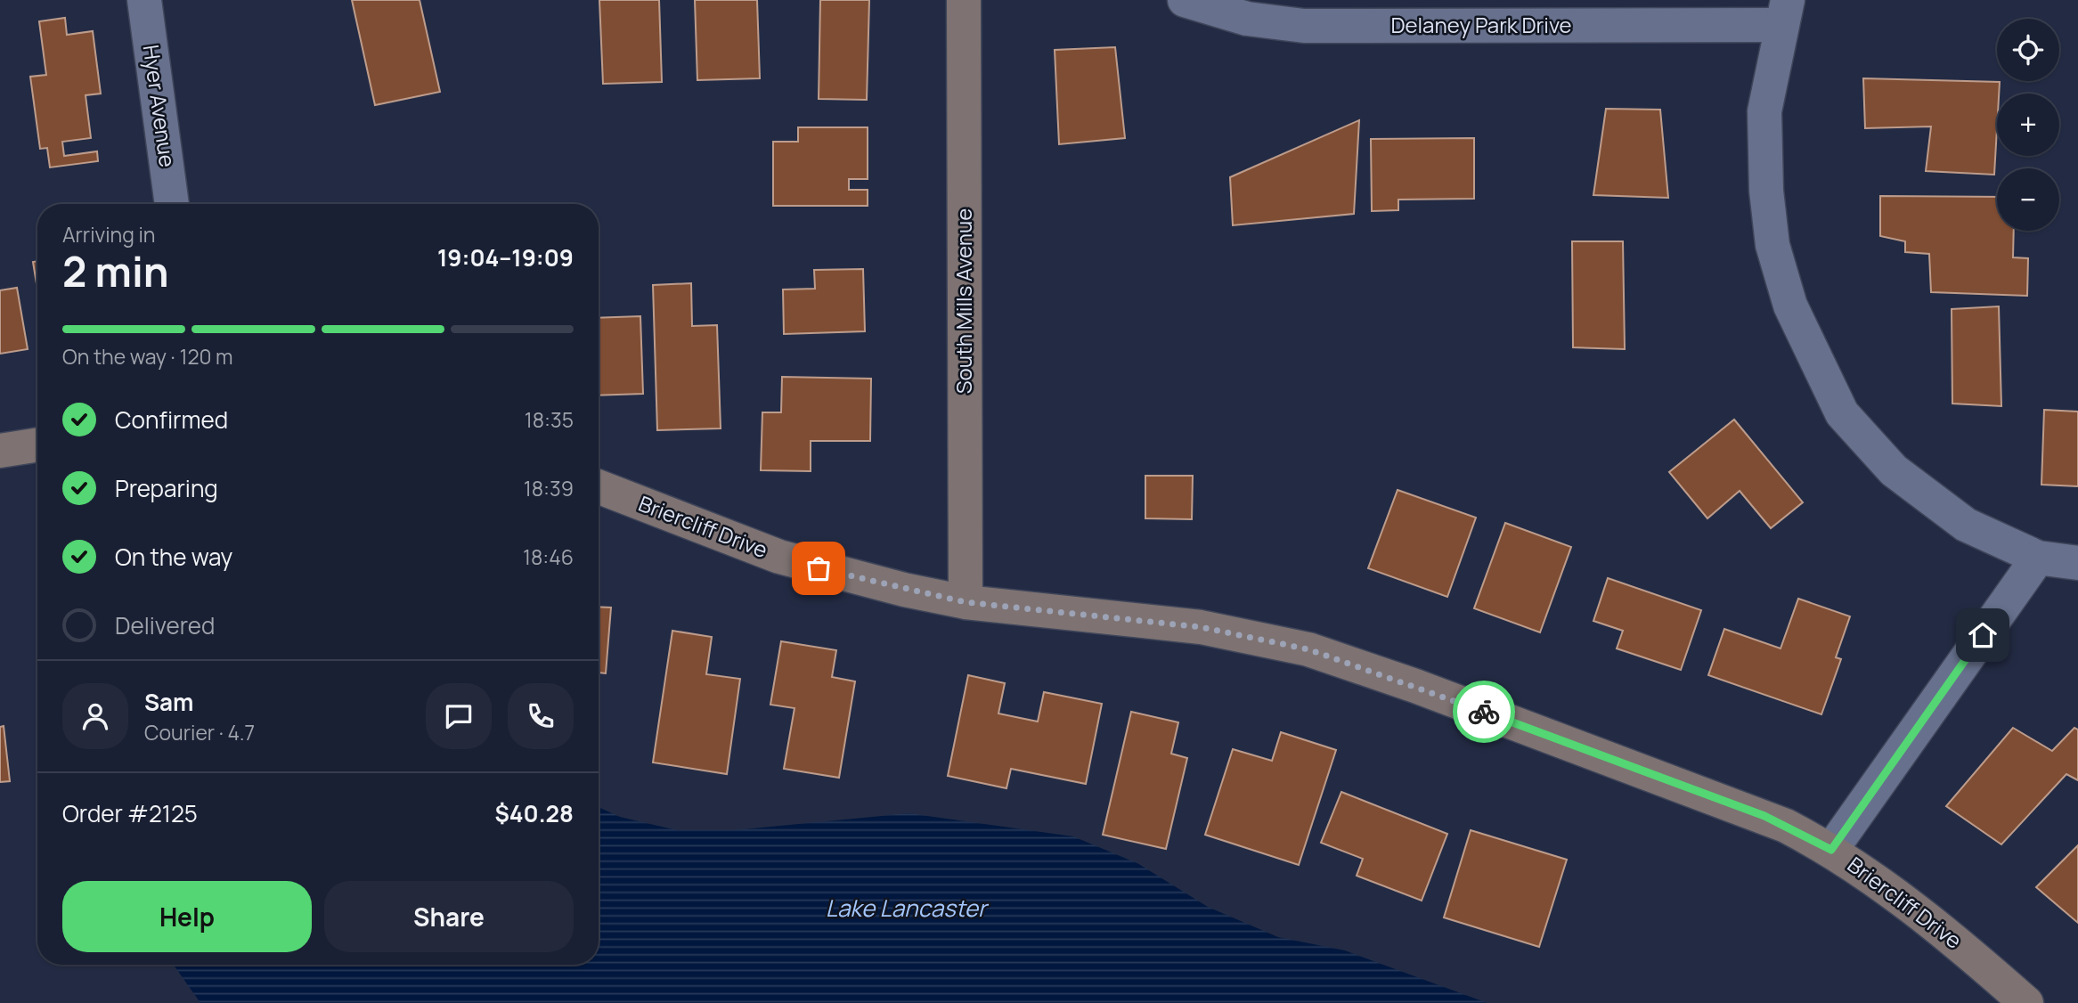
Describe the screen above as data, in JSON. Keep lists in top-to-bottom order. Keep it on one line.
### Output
{"streets":{"street":["Delaney Park Drive","Hyer Avenue","South Mills Avenue","Briercliff Drive"]},"crossings":[["South Mills Avenue","Briercliff Drive"]],"water":["Lake Lancaster"],"page":{"map_buttons":["+","−"],"heading":["2 min","Arriving in","19:04–19:09"],"panel":["Sam","Courier · 4.7","Order #2125","$40.28"],"bar":"On the way · 120 m","list":[["Confirmed","18:35"],["Preparing","18:39"],["On the way","18:46"],"Delivered"],"buttons":["Help","Share"]}}
